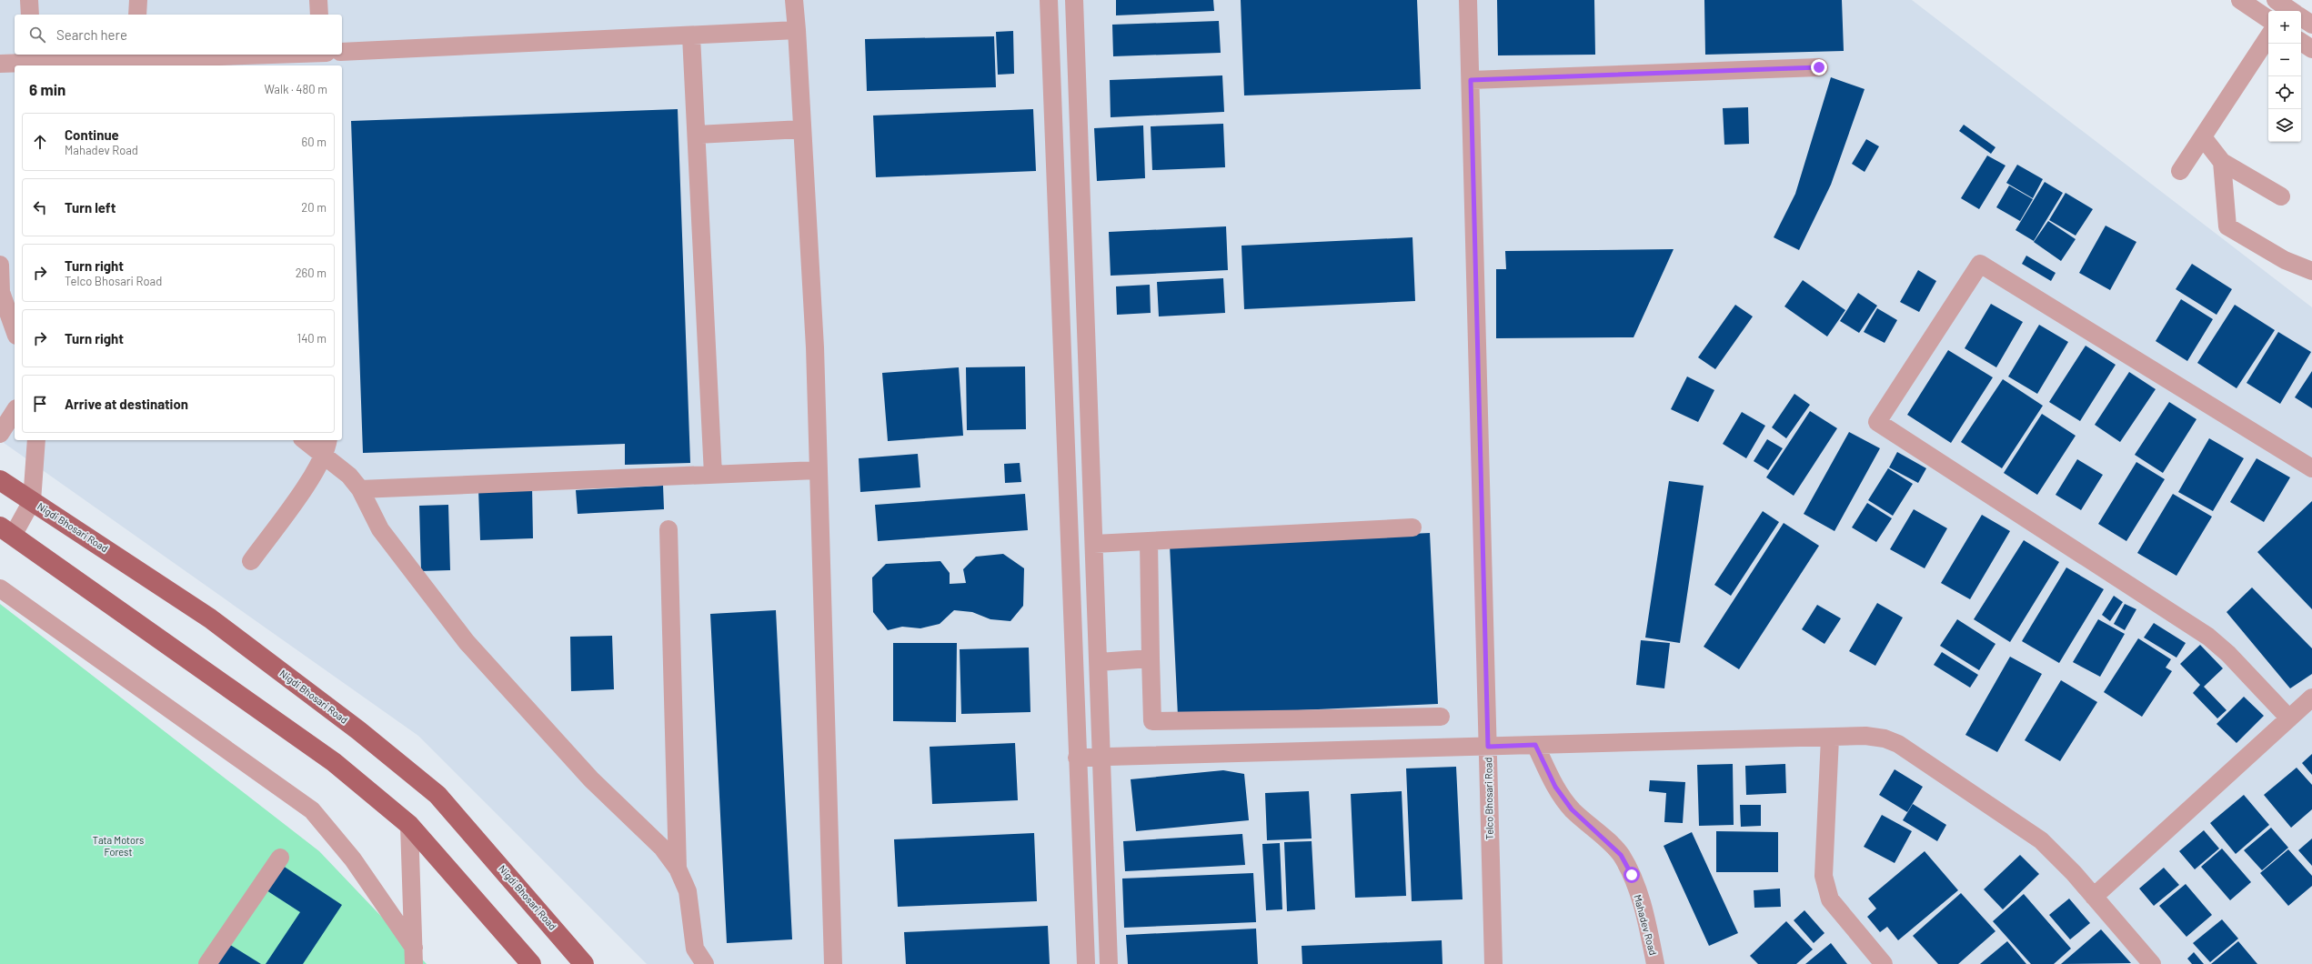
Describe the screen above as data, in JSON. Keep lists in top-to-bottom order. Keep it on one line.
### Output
{"streets":{"main road":["Nigdi Bhosari Road"],"street":["Telco Bhosari Road","Mahadev Road"]},"parks":["Tata Motors Forest"],"page":{"map_buttons":["+","−"],"search":"Search here","heading":["6 min","Walk · 480 m"],"list":[["Continue","Mahadev Road","60 m"],["Turn left","20 m"],["Turn right","Telco Bhosari Road","260 m"],["Turn right","140 m"],"Arrive at destination"]}}
